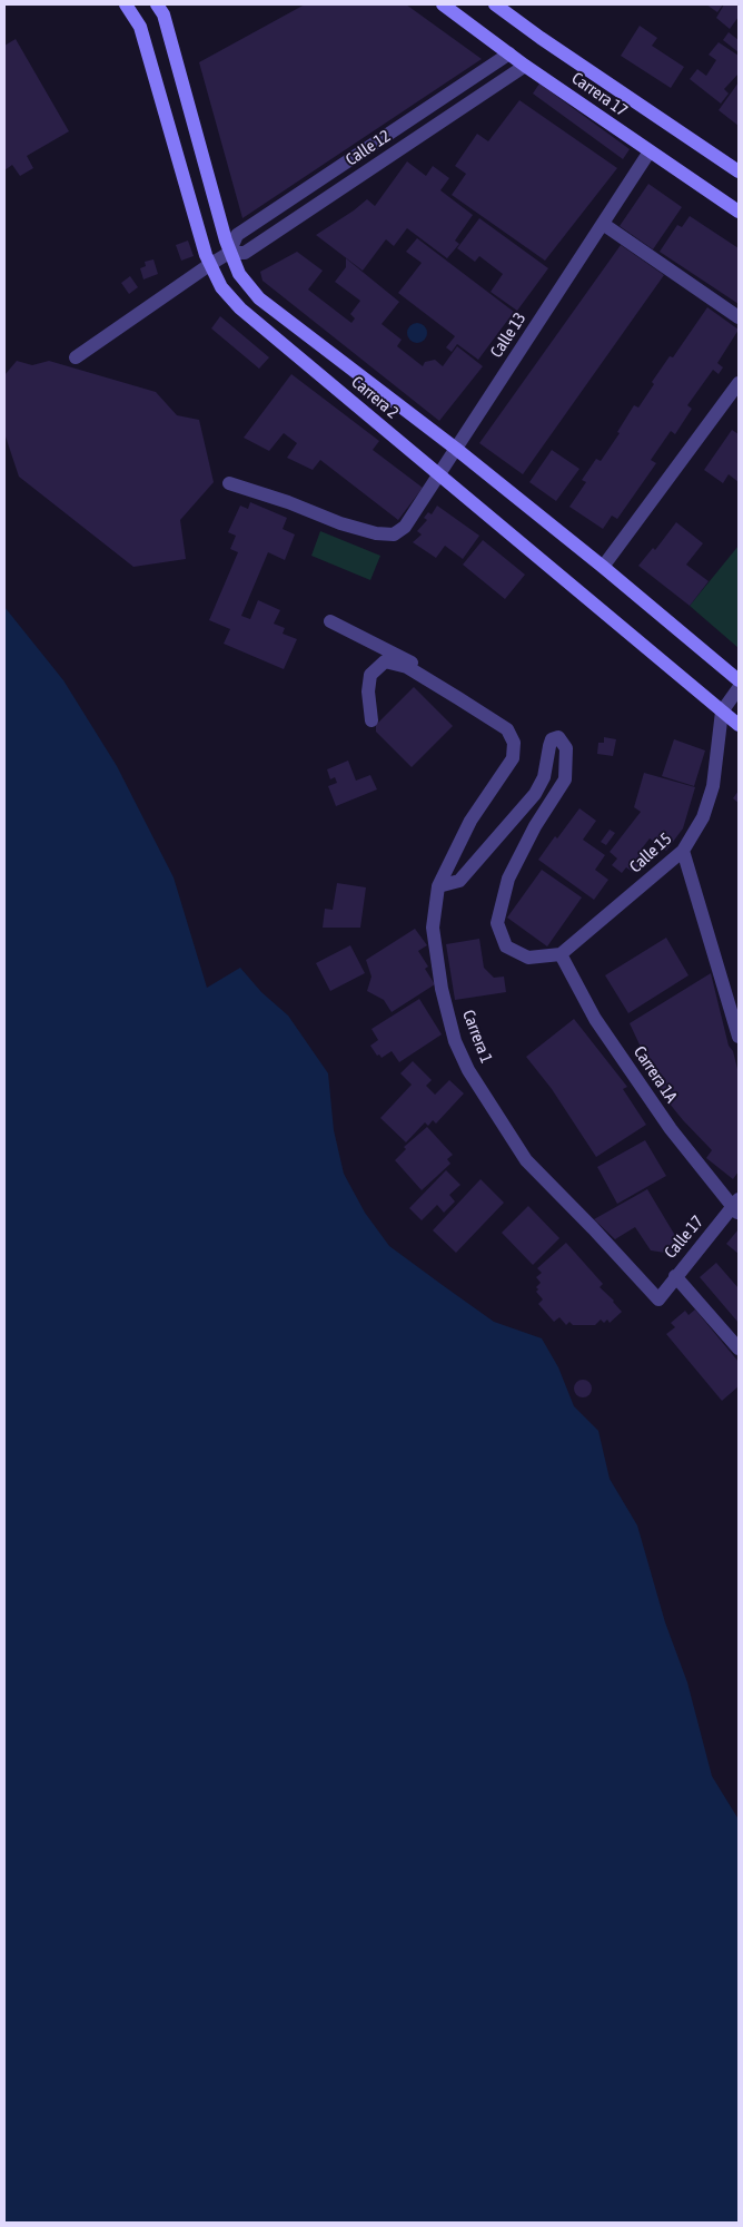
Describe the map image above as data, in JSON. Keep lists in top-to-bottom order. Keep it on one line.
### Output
{"streets":{"street":["Carrera 17","Calle 12","Calle 13","Carrera 2","Calle 15","Carrera 1","Carrera 1A","Calle 17"]},"crossings":[["Carrera 17","Calle 12"],["Carrera 17","Calle 13"],["Calle 12","Carrera 2"],["Calle 13","Carrera 2"],["Carrera 2","Calle 15"],["Calle 15","Carrera 1A"],["Carrera 1","Calle 17"],["Carrera 1A","Calle 17"]]}
